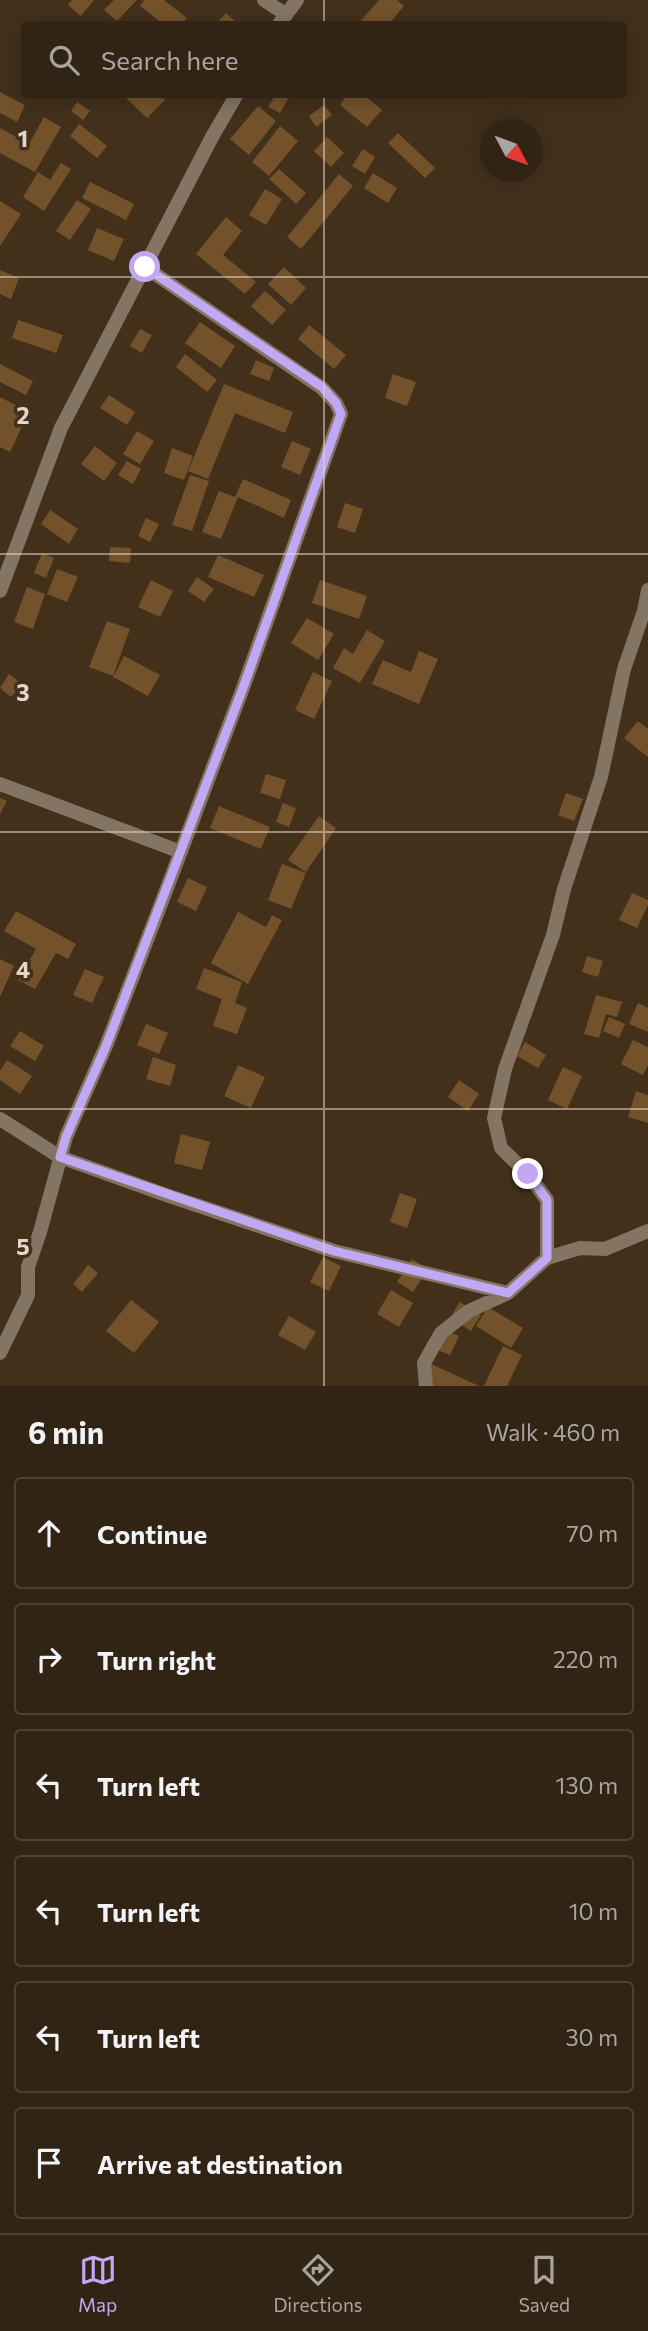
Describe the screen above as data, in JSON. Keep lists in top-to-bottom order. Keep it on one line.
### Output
{"north":"bottom right","page":{"search":"Search here","heading":["6 min","Walk · 460 m"],"list":[["Continue","70 m"],["Turn right","220 m"],["Turn left","130 m"],["Turn left","10 m"],["Turn left","30 m"],"Arrive at destination"],"nav":["Map","Directions","Saved"]},"grid":{"rows":["1","2","3","4","5"]}}
